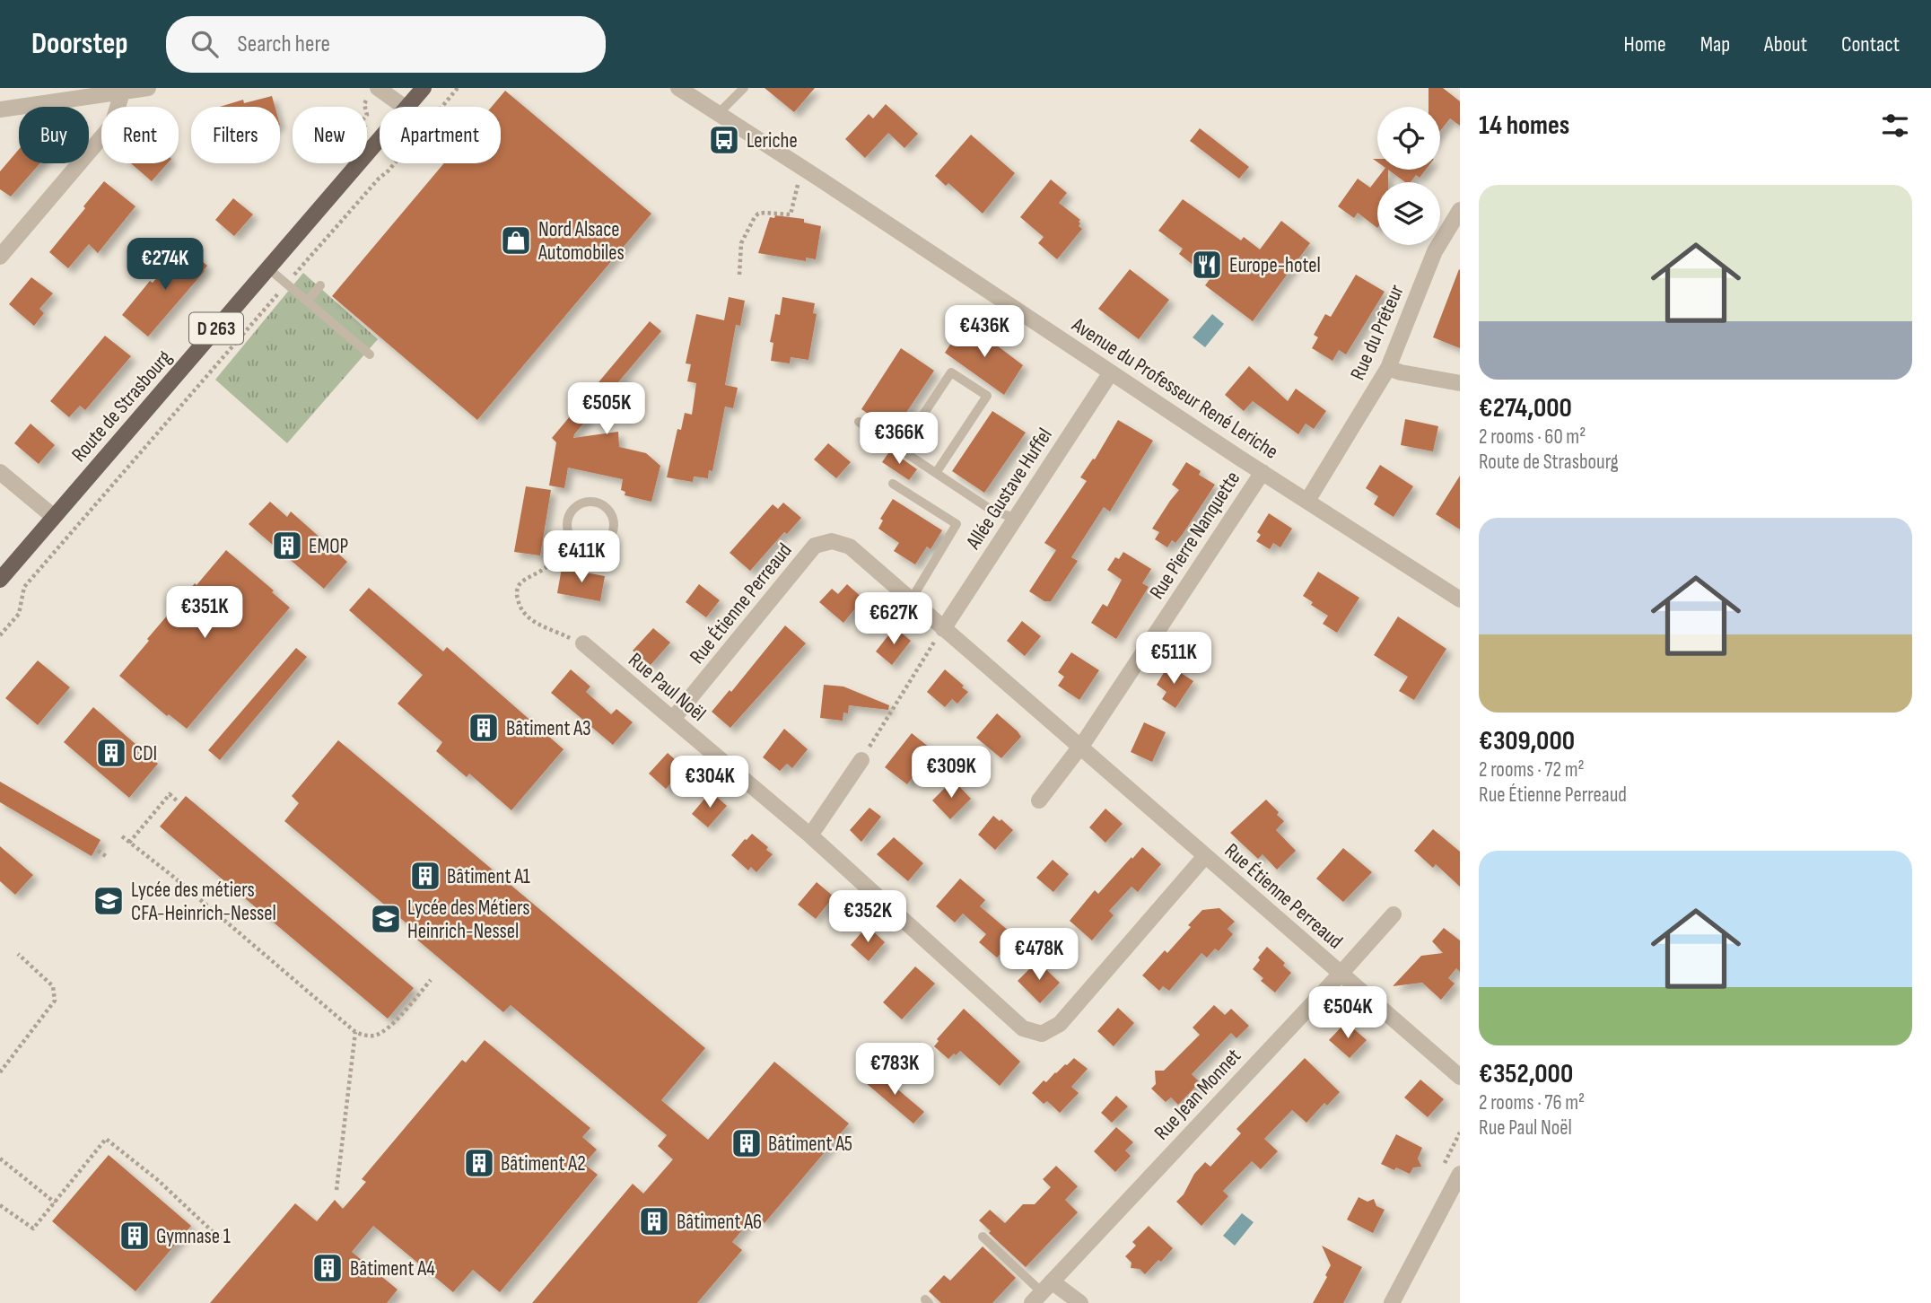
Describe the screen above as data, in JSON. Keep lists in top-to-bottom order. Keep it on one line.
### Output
{"streets":{"main road":["D 263","Route de Strasbourg"],"street":["Rue du Prêteur","Avenue du Professeur René Leriche","Allée Gustave Huffel","Rue Pierre Nanquette","Rue Étienne Perreaud","Rue Paul Noël","Rue Jean Monnet"]},"crossings":[["Rue du Prêteur","Avenue du Professeur René Leriche"],["Avenue du Professeur René Leriche","Allée Gustave Huffel"],["Avenue du Professeur René Leriche","Rue Pierre Nanquette"],["Allée Gustave Huffel","Rue Étienne Perreaud"],["Rue Pierre Nanquette","Rue Étienne Perreaud"],["Rue Étienne Perreaud","Rue Paul Noël"],["Rue Étienne Perreaud","Rue Jean Monnet"]],"places":{"bus stop":["Leriche"],"shop":["Nord Alsace Automobiles"],"restaurant":["Europe-hotel"],"building":["EMOP","Bâtiment A3","CDI","Bâtiment A1","Bâtiment A5","Bâtiment A2","Bâtiment A6","Gymnase 1","Bâtiment A4"],"school or university":["Lycée des métiers CFA-Heinrich-Nessel","Lycée des Métiers Heinrich-Nessel"]},"page":{"header":"Doorstep","search":"Search here","nav":["Home","Map","About","Contact"],"heading":"14 homes","chip":["Buy","Rent","Filters","New","Apartment"],"list":[{"name":"€274,000","note":"2 rooms · 60 m² · Route de Strasbourg"},{"name":"€309,000","note":"2 rooms · 72 m² · Rue Étienne Perreaud"},{"name":"€352,000","note":"2 rooms · 76 m² · Rue Paul Noël"}],"price":["€274K","€436K","€505K","€366K","€411K","€351K","€627K","€511K","€309K","€304K","€352K","€478K","€504K","€783K"]}}
